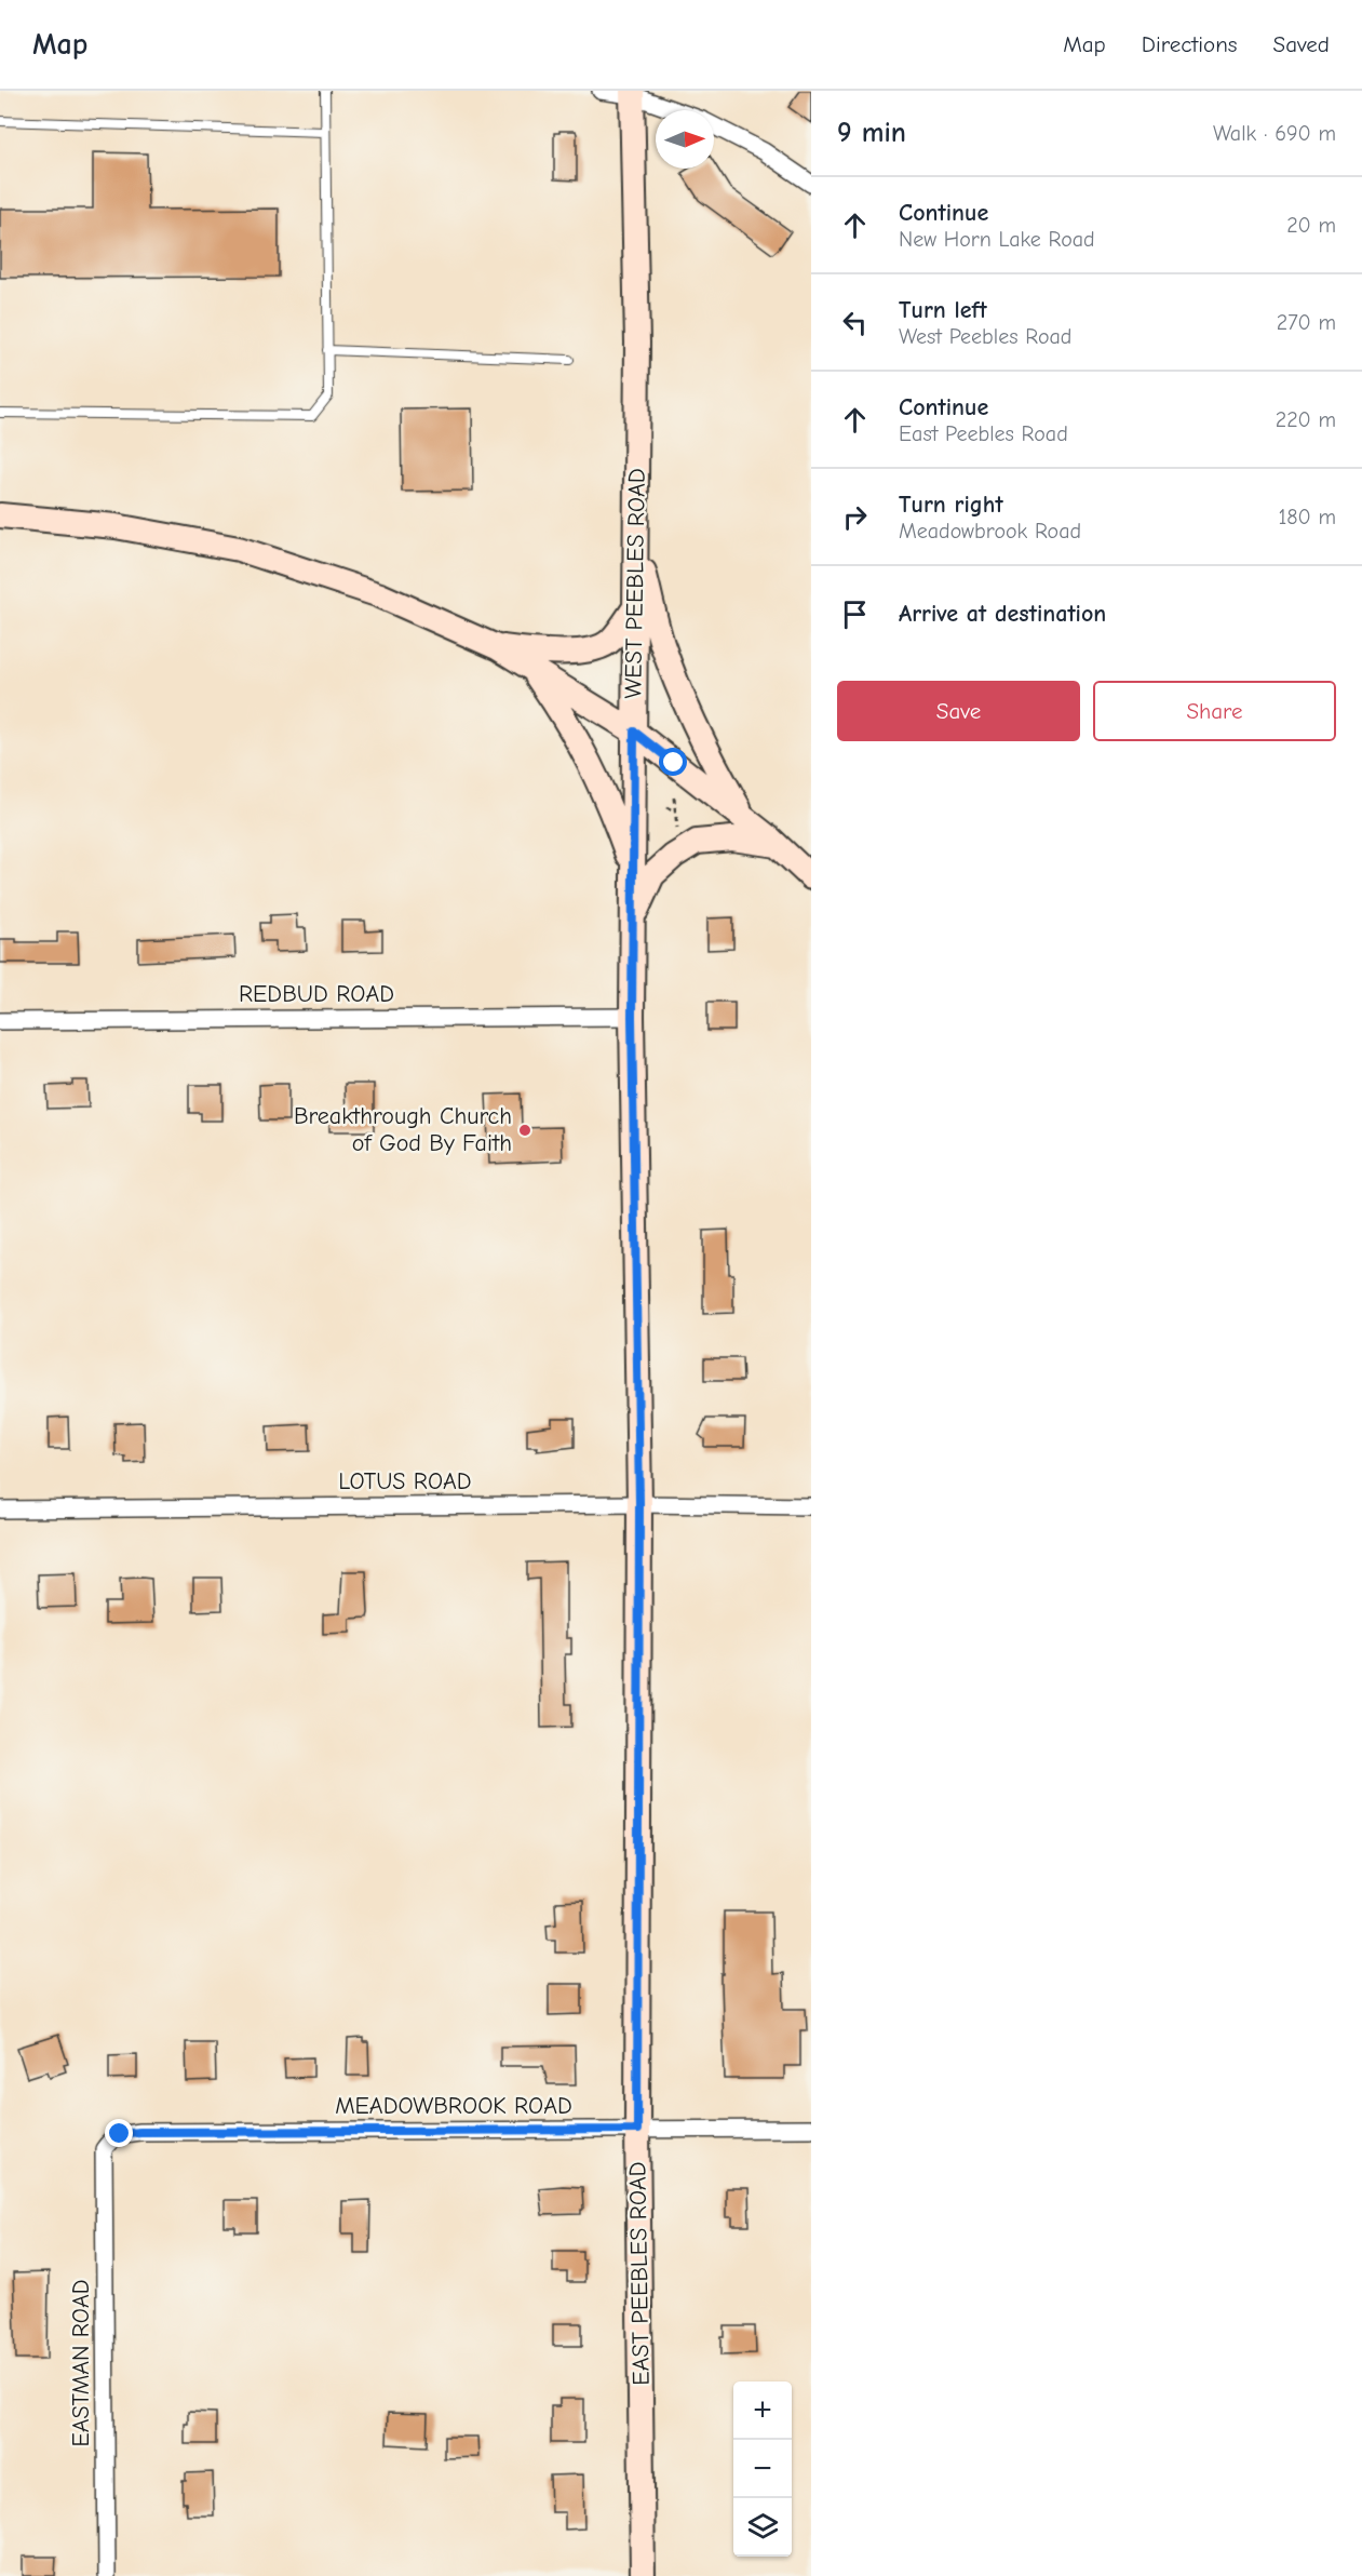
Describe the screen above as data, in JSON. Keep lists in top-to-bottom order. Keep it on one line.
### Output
{"streets":{"main road":["WEST PEEBLES ROAD","EAST PEEBLES ROAD"],"street":["REDBUD ROAD","LOTUS ROAD","MEADOWBROOK ROAD","EASTMAN ROAD"]},"crossings":[["WEST PEEBLES ROAD","REDBUD ROAD"],["WEST PEEBLES ROAD","LOTUS ROAD"],["WEST PEEBLES ROAD","EAST PEEBLES ROAD"],["LOTUS ROAD","EAST PEEBLES ROAD"],["MEADOWBROOK ROAD","EAST PEEBLES ROAD"],["MEADOWBROOK ROAD","EASTMAN ROAD"]],"places":["Breakthrough Church of God By Faith"],"north":"right","page":{"header":"Map","nav":["Map","Directions","Saved"],"heading":["9 min","Walk · 690 m"],"list":[["Continue","New Horn Lake Road","20 m"],["Turn left","West Peebles Road","270 m"],["Continue","East Peebles Road","220 m"],["Turn right","Meadowbrook Road","180 m"],"Arrive at destination"],"buttons":["Save","Share"],"map_buttons":["+","−"]}}
